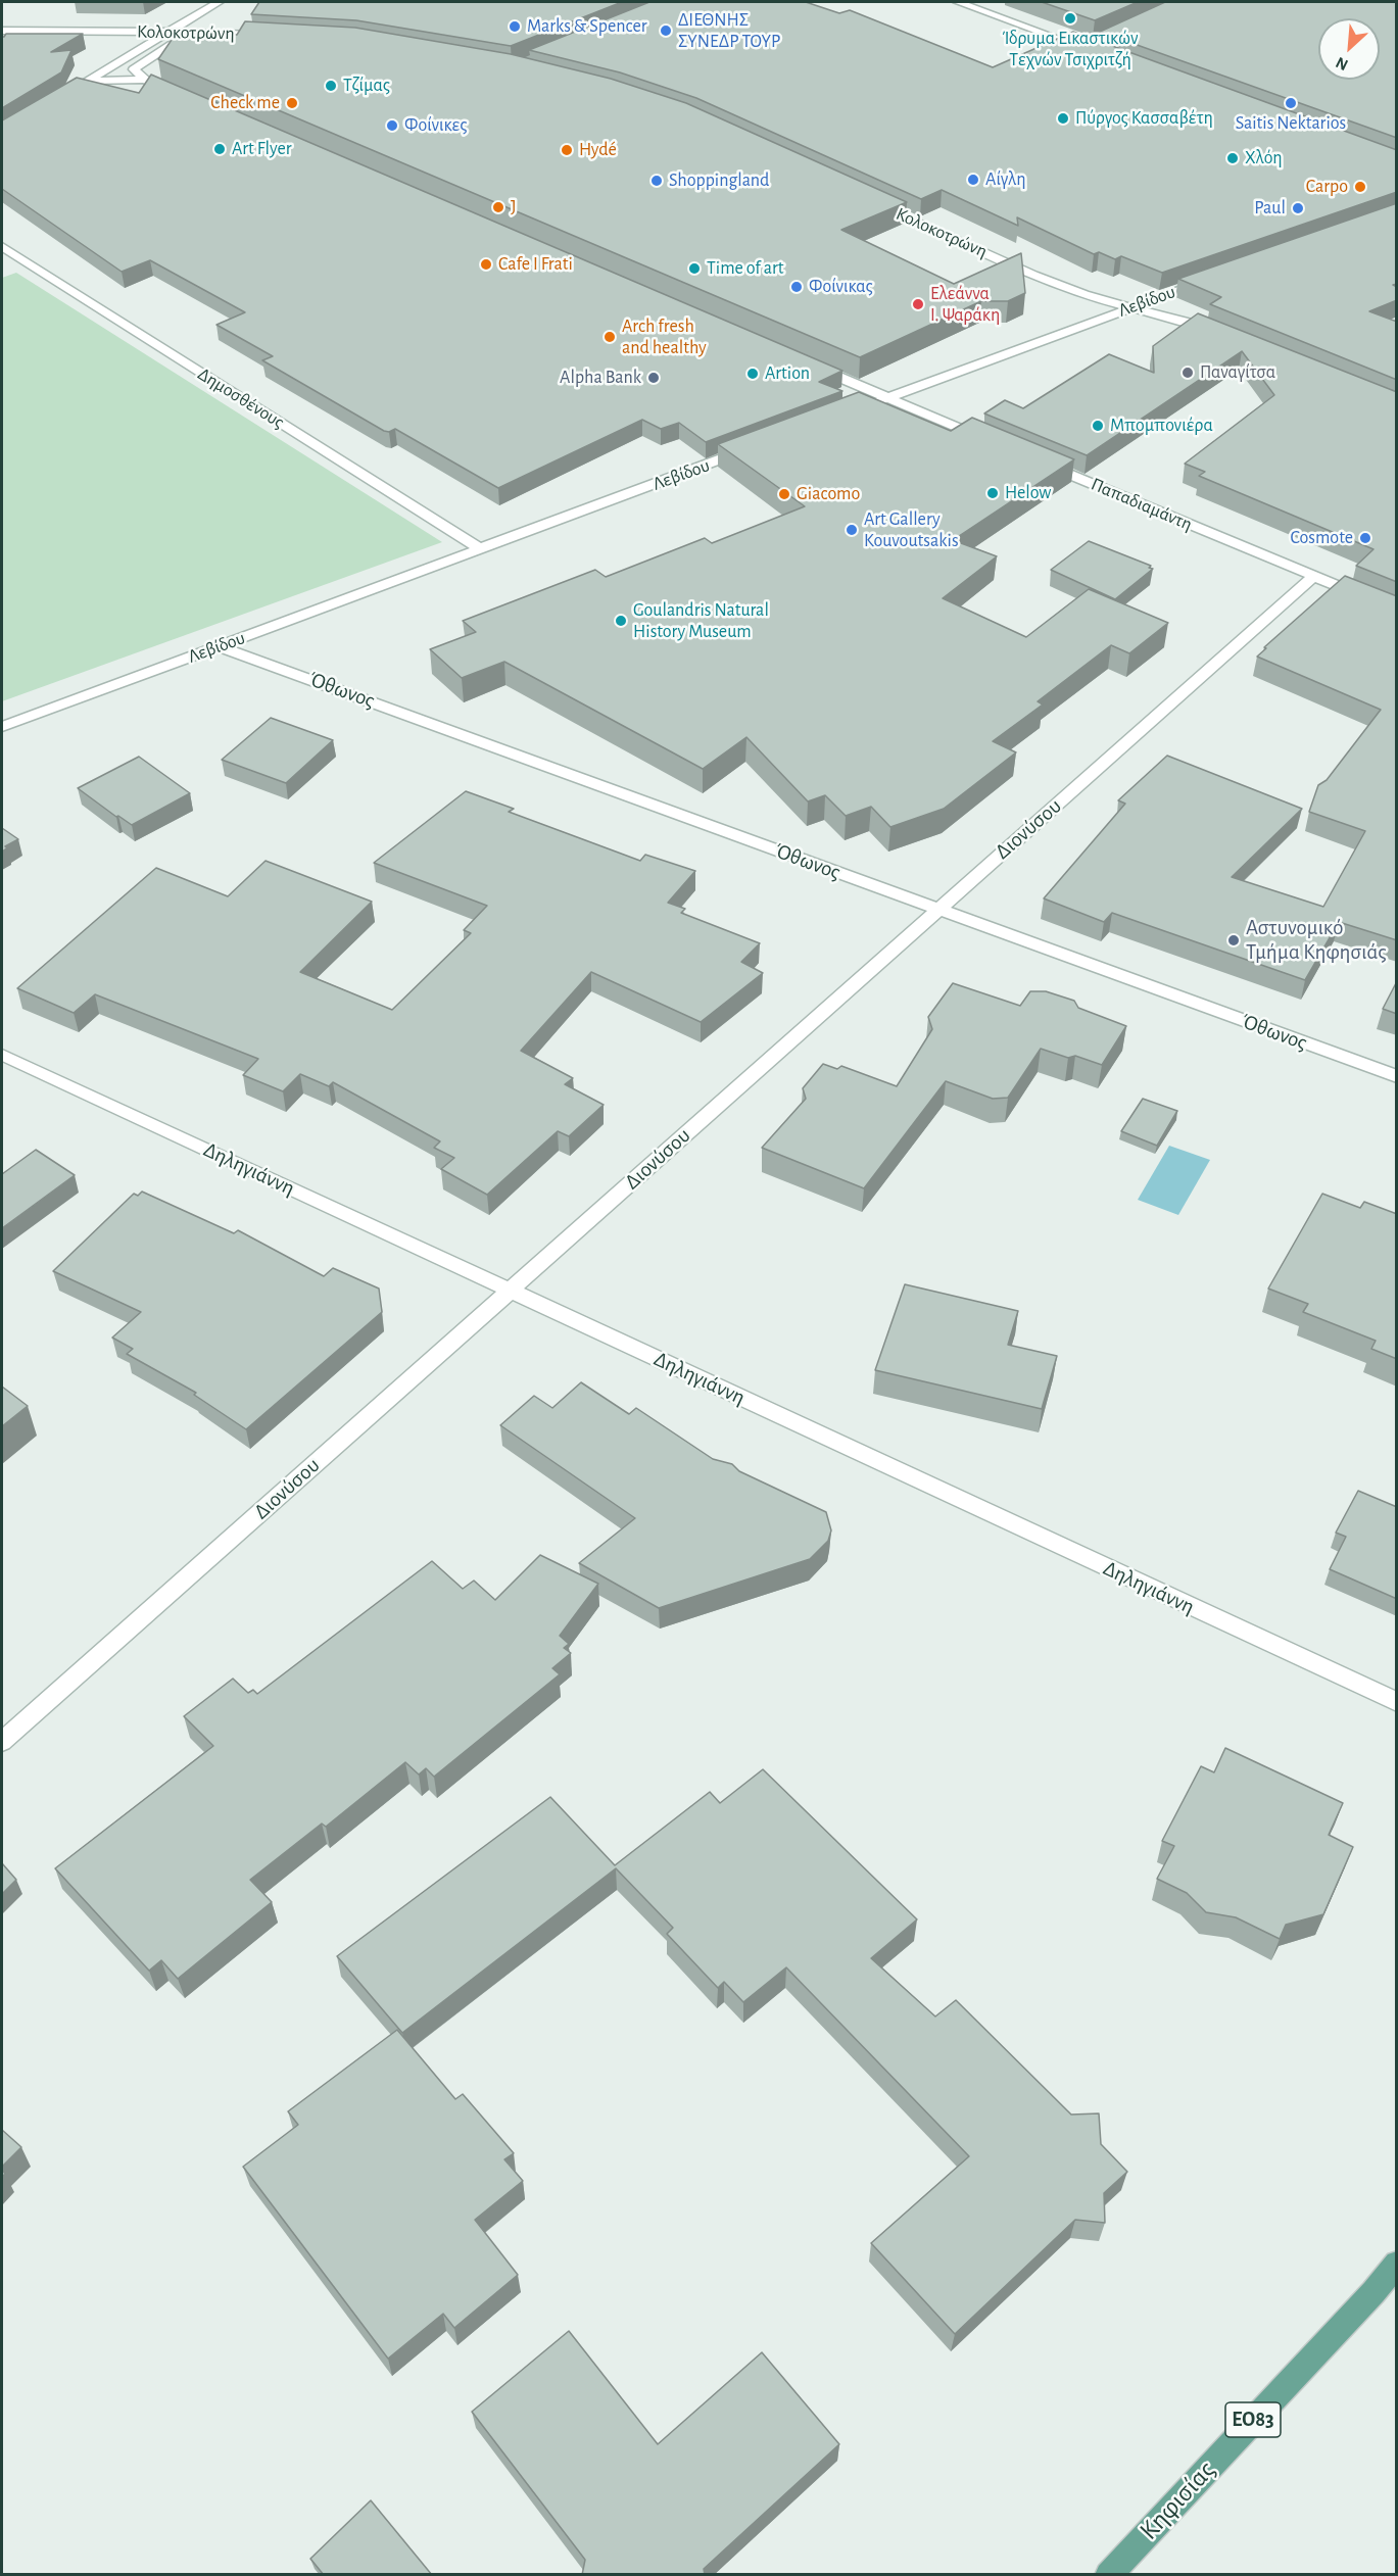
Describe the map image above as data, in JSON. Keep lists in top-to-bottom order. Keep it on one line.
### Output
{"streets":{"main road":["ΕΟ83","Κηφισίας"],"street":["Κολοκοτρώνη","Λεβίδου","Δημοσθένους","Παπαδιαμάντη","Όθωνος","Διονύσου","Δηληγιάννη"]},"crossings":[["Κολοκοτρώνη","Λεβίδου"],["Λεβίδου","Δημοσθένους"],["Λεβίδου","Όθωνος"],["Παπαδιαμάντη","Διονύσου"],["Όθωνος","Διονύσου"],["Διονύσου","Δηληγιάννη"]],"places":["Ίδρυμα Εικαστικών Τεχνών Τσιχριτζή","Marks & Spencer","ΔΙΕΘΝΗΣ ΣΥΝΕΔΡ ΤΟΥΡ","Τζίμας","Check me","Saitis Nektarios","Πύργος Κασσαβέτη","Φοίνικες","Art Flyer","Hydé","Χλόη","Αίγλη","Shoppingland","Carpo","J","Paul","Cafe I Frati","Time of art","Φοίνικας","Ελεάννα Ι. Ψαράκη","Arch fresh and healthy","Παναγίτσα","Artion","Alpha Bank","Μπομπονιέρα","Helow","Giacomo","Art Gallery Kouvoutsakis","Cosmote","Goulandris Natural History Museum","Αστυνομικό Τμήμα Κηφησιάς"],"north":"bottom left"}
